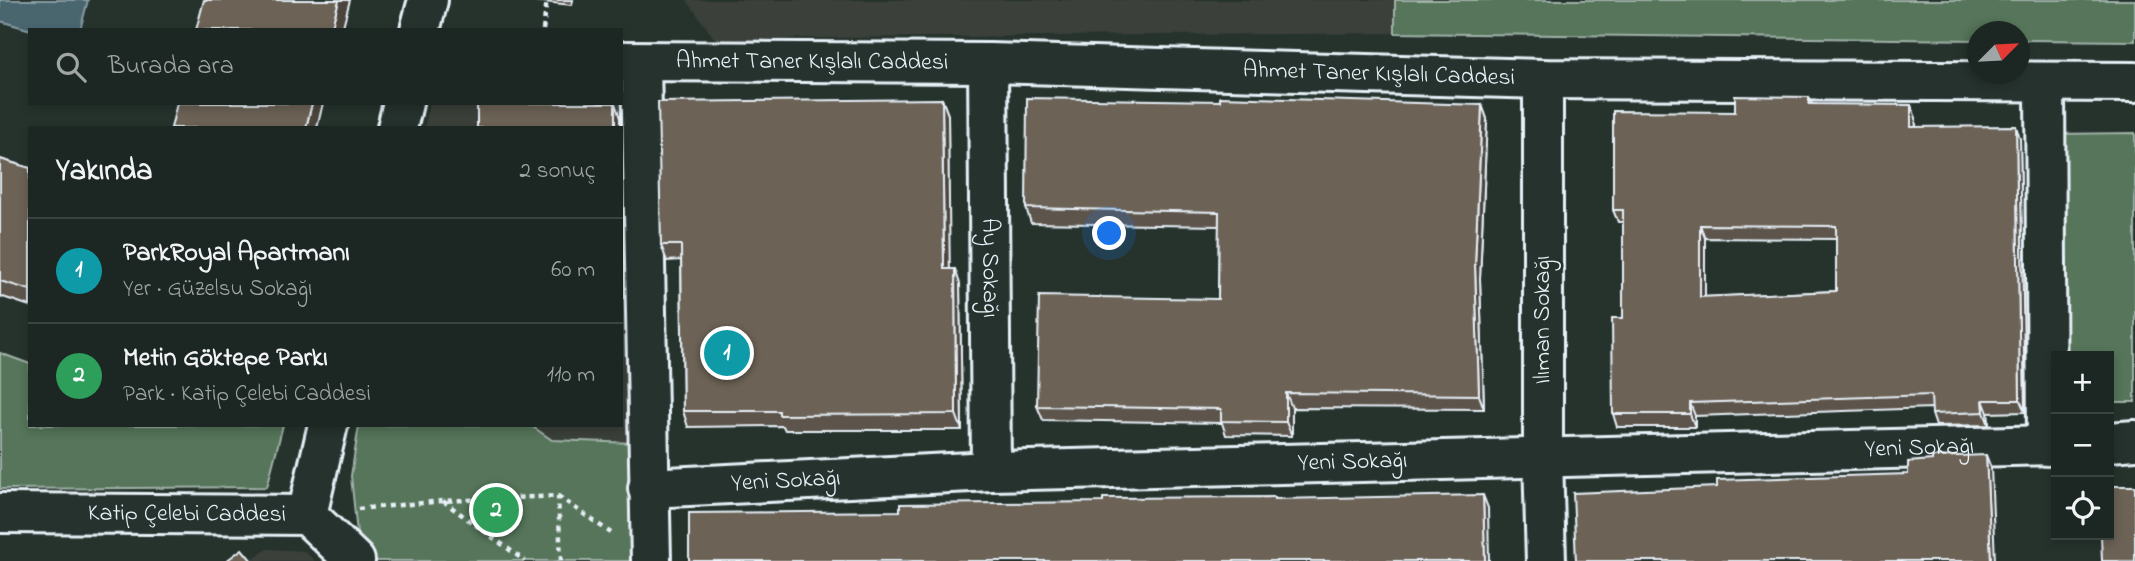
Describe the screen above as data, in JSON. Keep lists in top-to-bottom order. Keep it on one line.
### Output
{"streets":{"street":["Ahmet Taner Kışlalı Caddesi","Ay Sokağı","Ilıman Sokağı","Yeni Sokağı","Katip Çelebi Caddesi"]},"crossings":[["Ahmet Taner Kışlalı Caddesi","Ay Sokağı"],["Ahmet Taner Kışlalı Caddesi","Ilıman Sokağı"],["Ay Sokağı","Yeni Sokağı"],["Ilıman Sokağı","Yeni Sokağı"]],"north":"top right","page":{"search":"Burada ara","heading":["Yakında","2 sonuç"],"list":[{"mark":"1","name":"ParkRoyal Apartmanı","note":"Yer · Güzelsu Sokağı","value":"60 m"},{"mark":"2","name":"Metin Göktepe Parkı","note":"Park · Katip Çelebi Caddesi","value":"110 m"}],"pins":["1","2"],"map_buttons":["+","−"]}}
